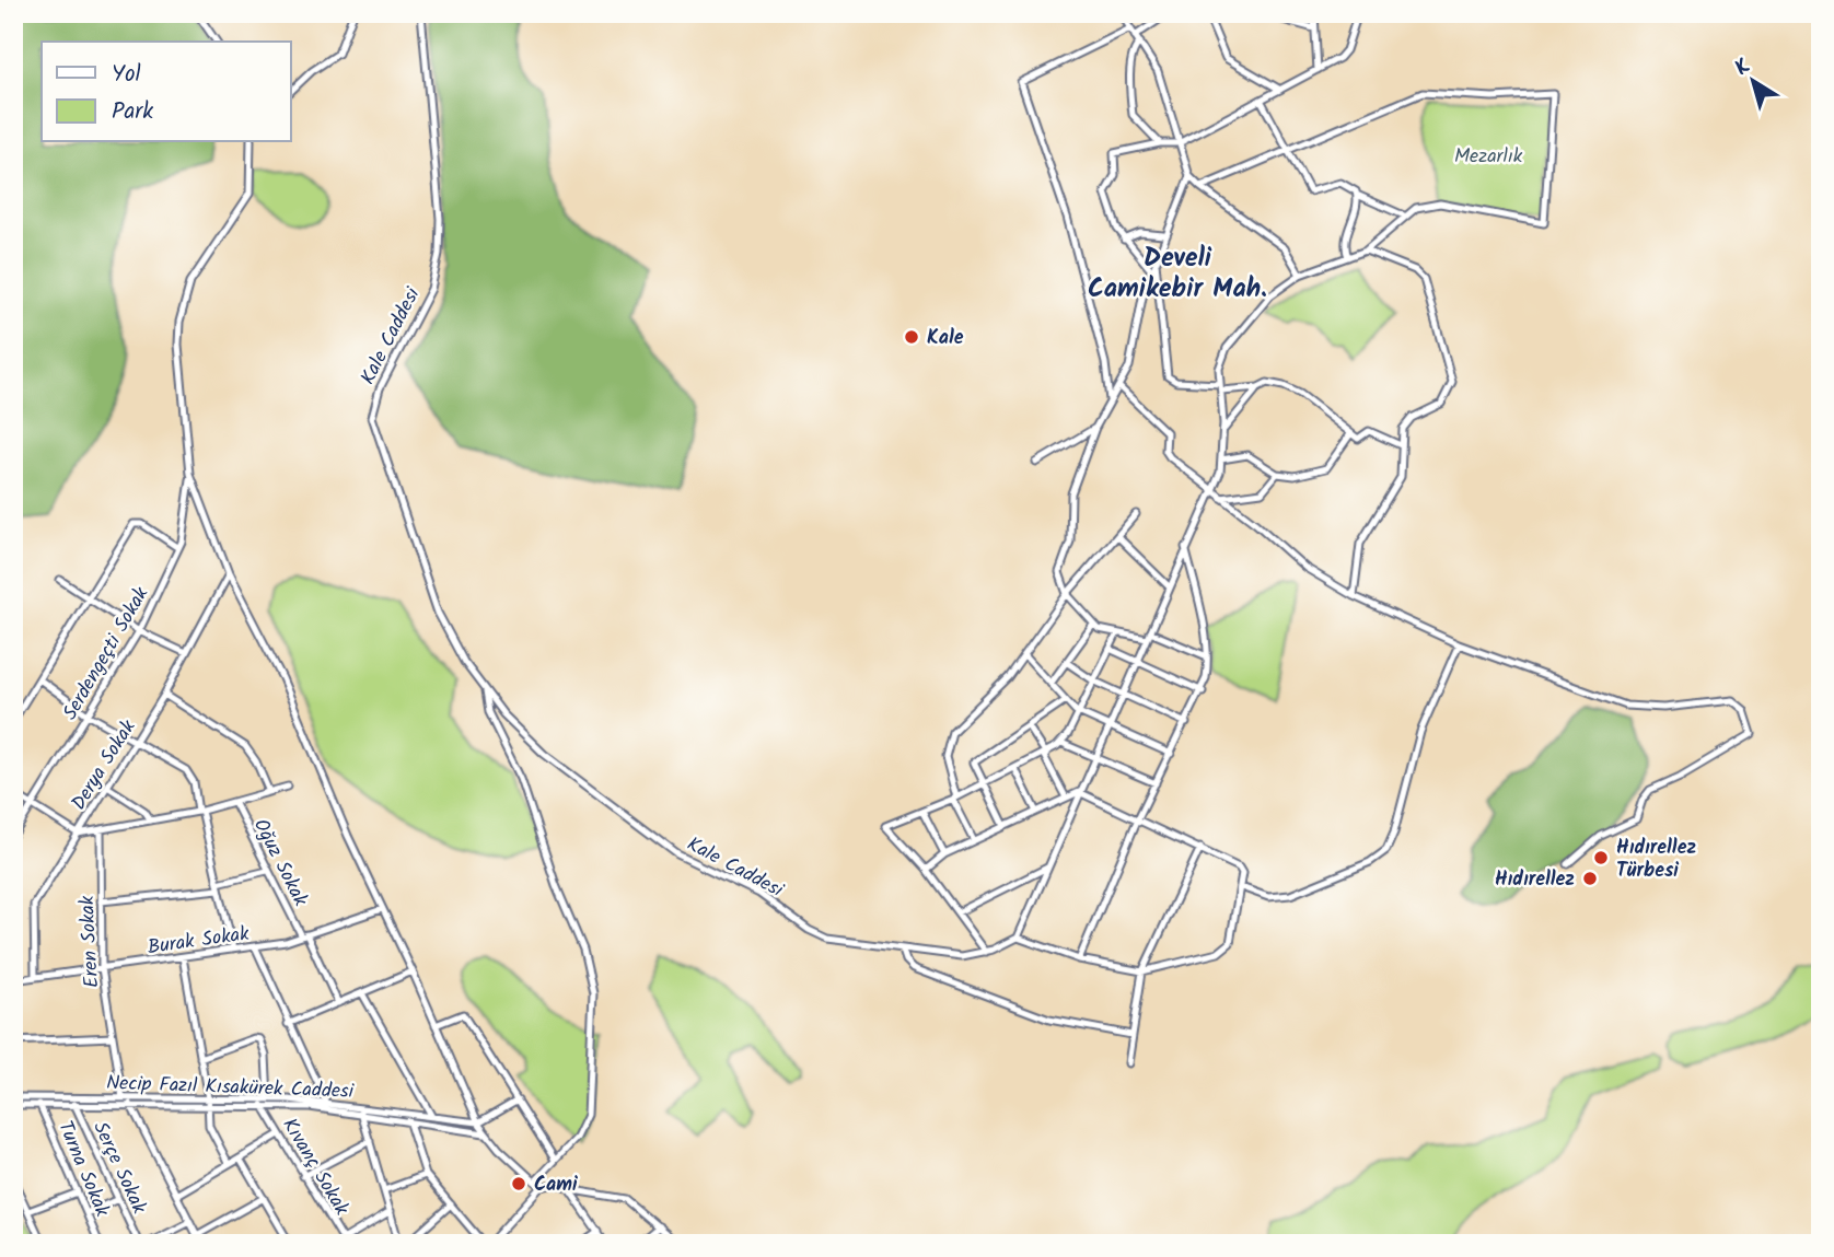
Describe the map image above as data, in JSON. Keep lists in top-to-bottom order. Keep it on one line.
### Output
{"streets":{"street":["Kale Caddesi","Serdengeçti Sokak","Derya Sokak","Oğuz Sokak","Burak Sokak","Eren Sokak","Necip Fazıl Kısakürek Caddesi","Kıvanç Sokak","Serçe Sokak","Turna Sokak"]},"crossings":[["Derya Sokak","Burak Sokak"],["Oğuz Sokak","Burak Sokak"],["Burak Sokak","Eren Sokak"],["Eren Sokak","Necip Fazıl Kısakürek Caddesi"],["Necip Fazıl Kısakürek Caddesi","Kıvanç Sokak"],["Necip Fazıl Kısakürek Caddesi","Serçe Sokak"],["Necip Fazıl Kısakürek Caddesi","Turna Sokak"]],"districts":["Develi Camikebir Mah."],"parks":["Mezarlık"],"places":["Kale","Hıdırellez Türbesi","Hıdırellez","Cami"],"legend":["Yol","Park"],"north":"top left"}
